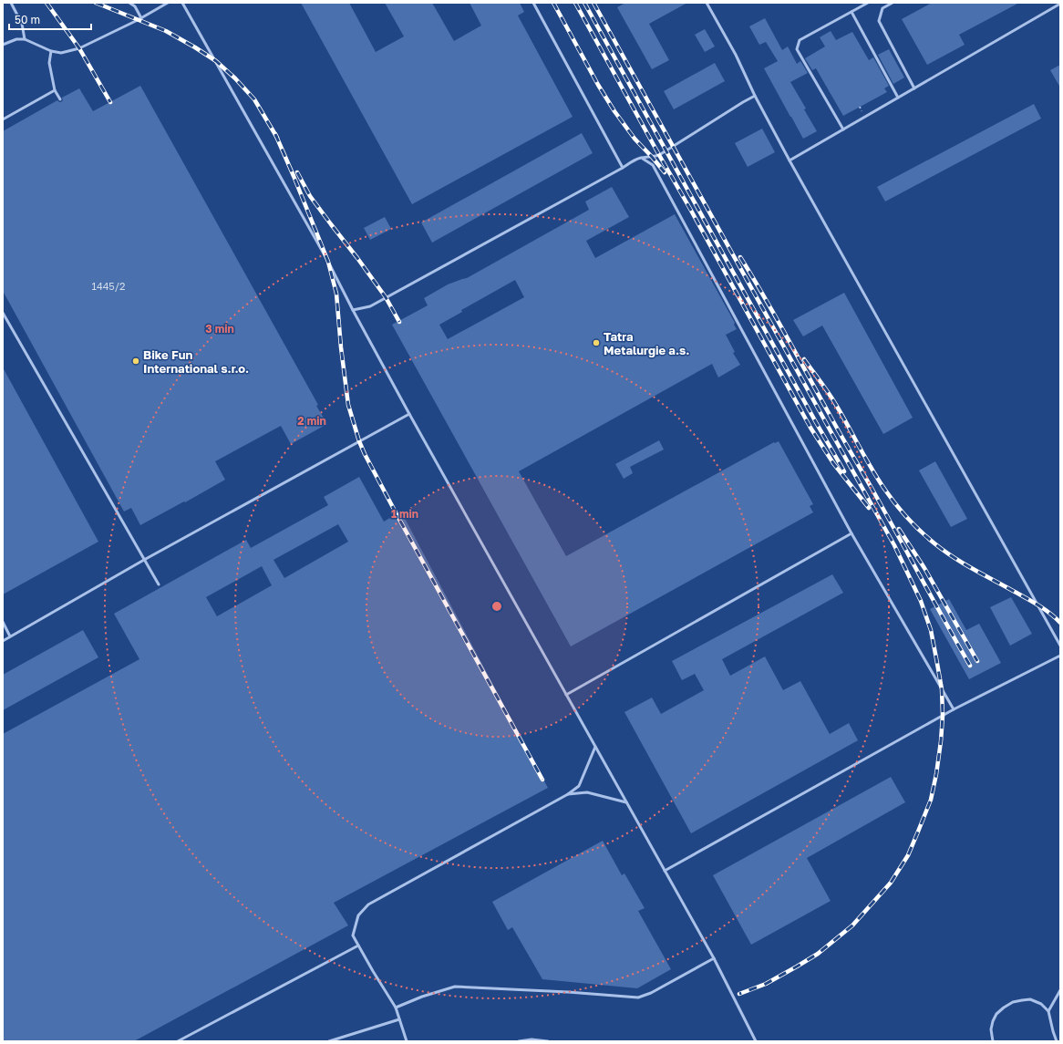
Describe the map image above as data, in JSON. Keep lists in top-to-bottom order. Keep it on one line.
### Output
{"places":["Tatra Metalurgie a.s.","Bike Fun International s.r.o."],"house_numbers":["1445/2"],"scale_bar":"50 m","rings":["3 min","2 min","1 min"]}
